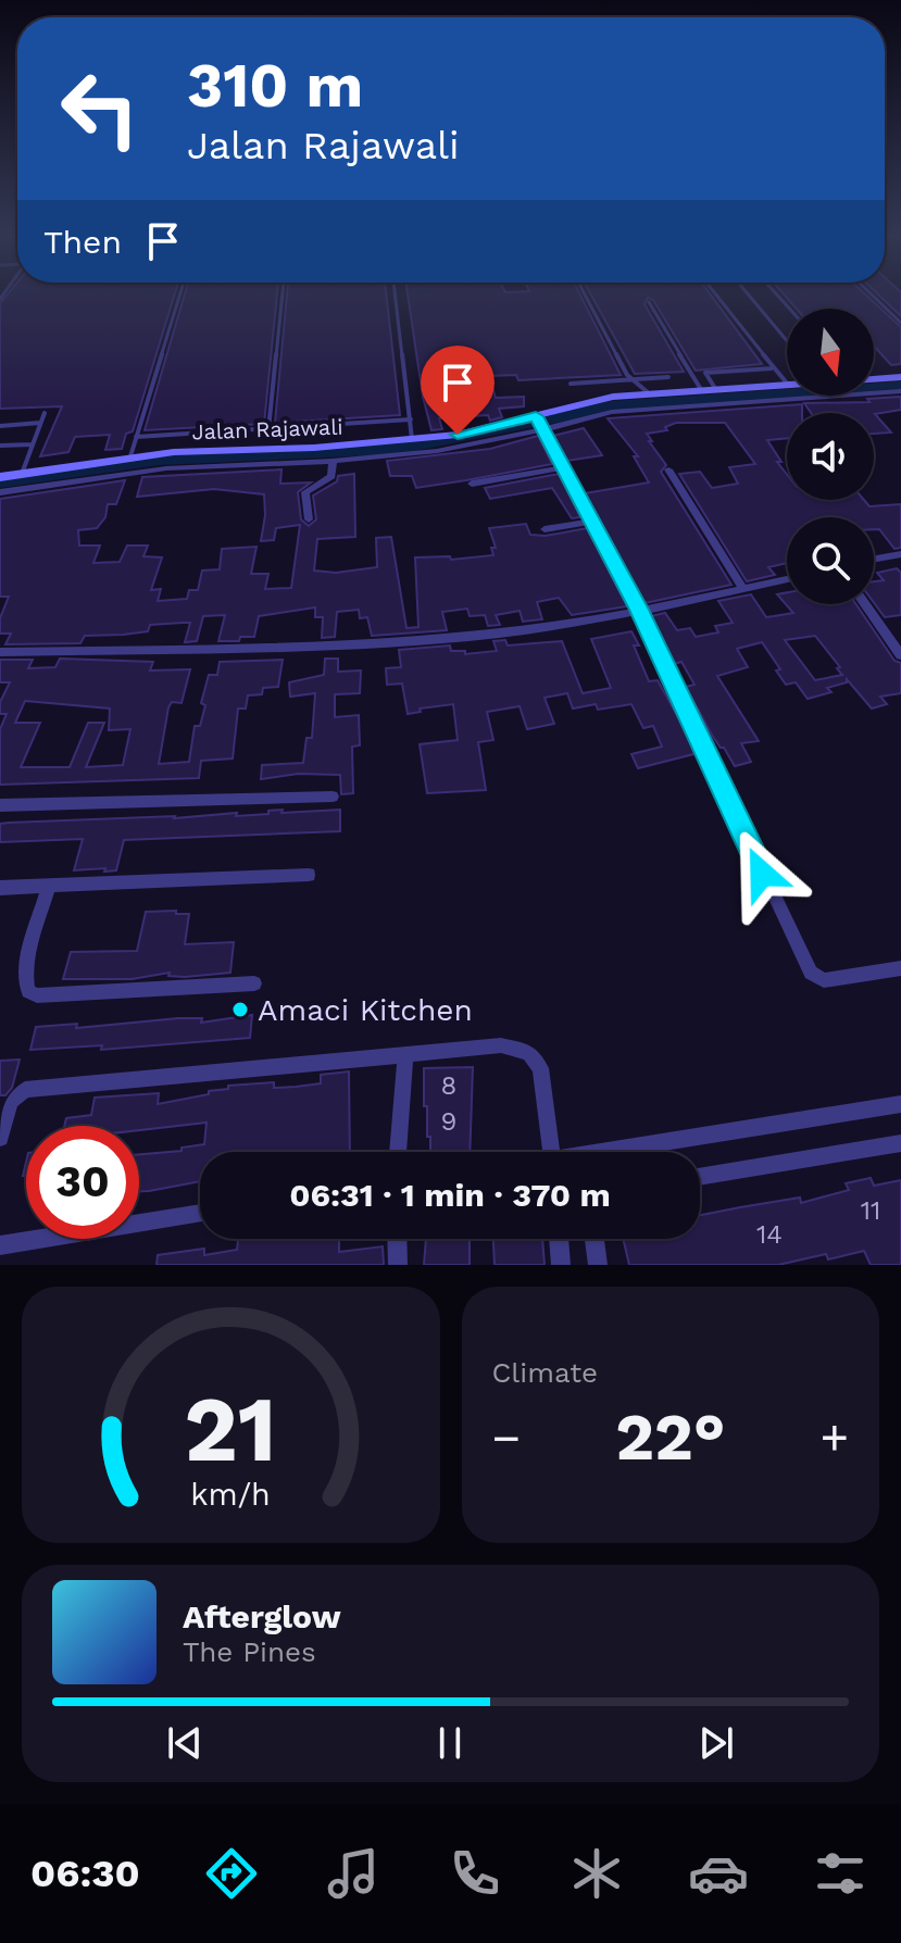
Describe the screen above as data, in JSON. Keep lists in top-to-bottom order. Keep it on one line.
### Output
{"streets":{"street":["Jalan Rajawali"]},"places":["Amaci Kitchen"],"house_numbers":["8","9","11","14"],"north":"bottom","page":{"turn":["310 m","Jalan Rajawali"],"then":"Then","limit":"30","trip":"06:31 · 1 min · 370 m","tile":"Climate","heat":["−","22°","+"],"song":["Afterglow","The Pines"],"tabs":"06:30","gauge":["21","km/h"]}}
